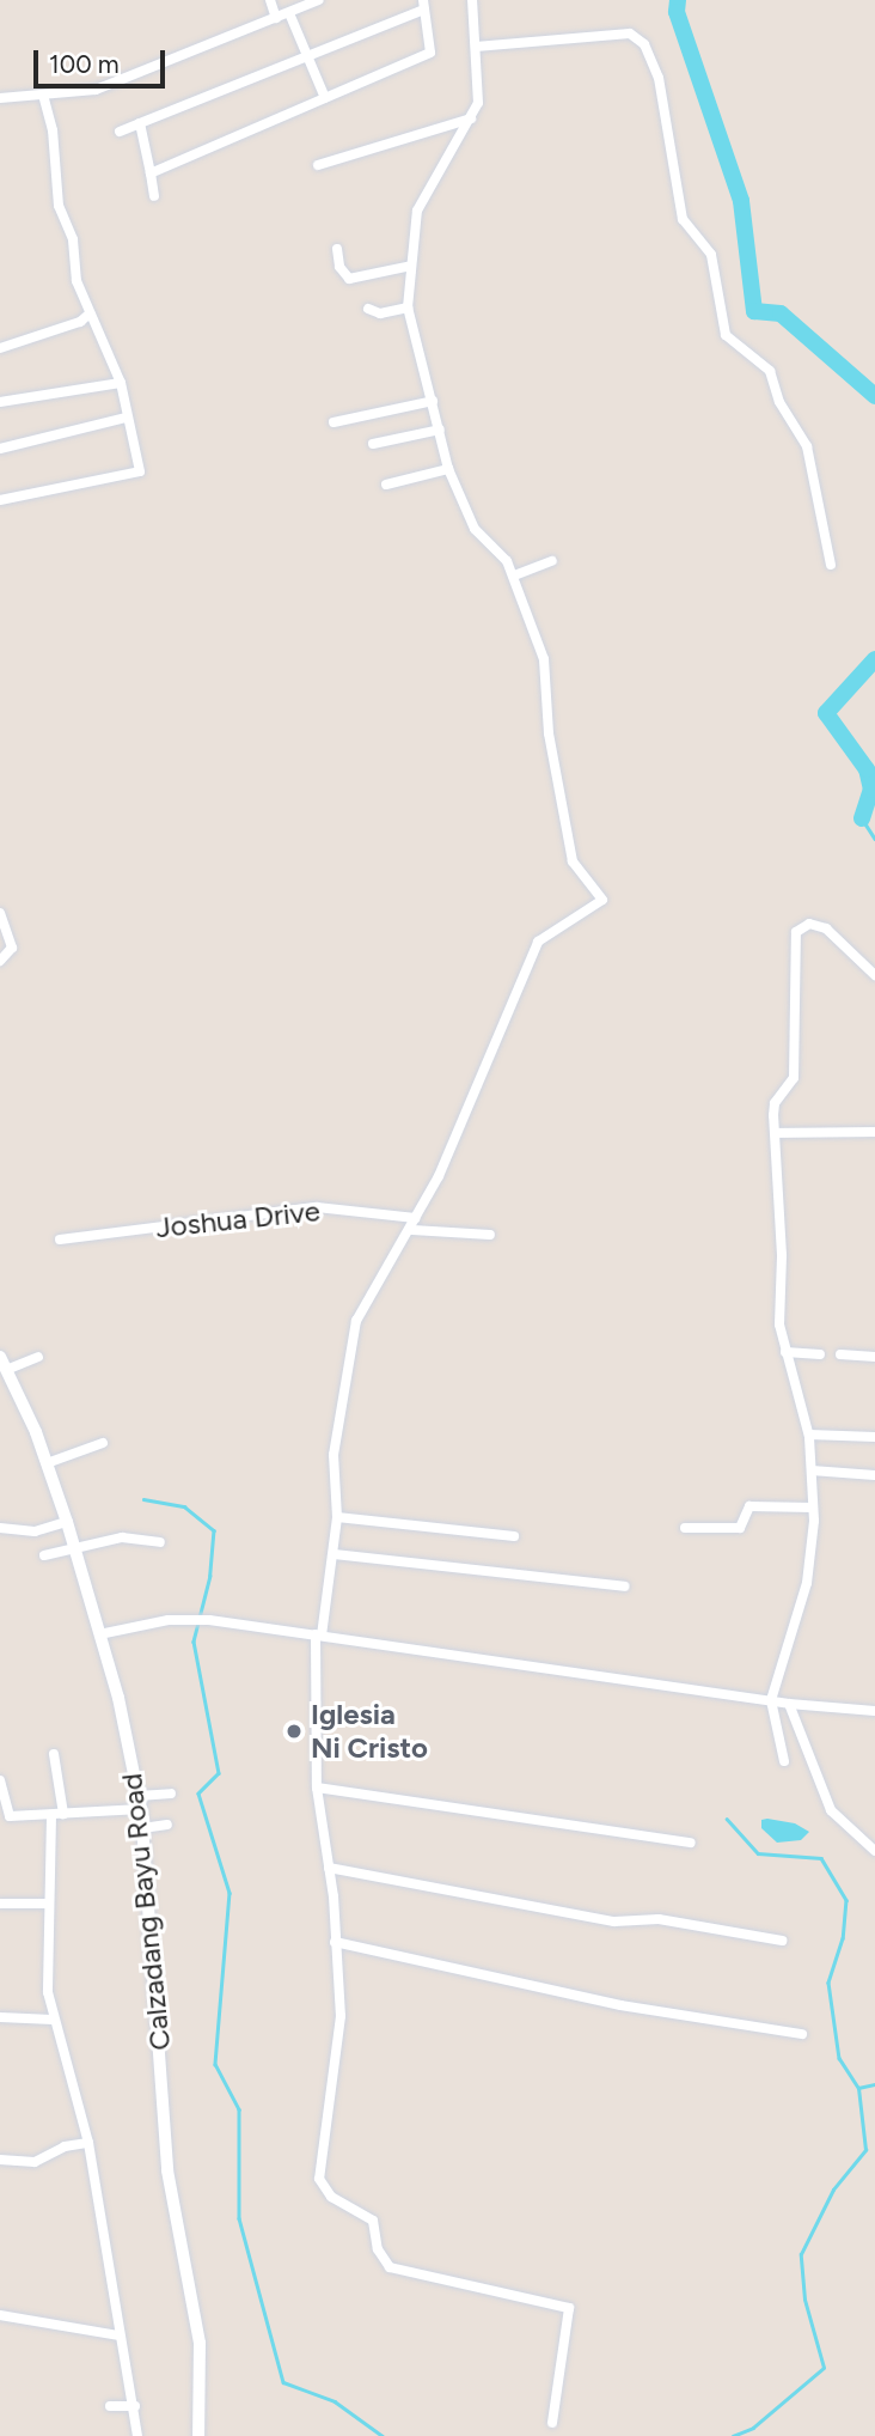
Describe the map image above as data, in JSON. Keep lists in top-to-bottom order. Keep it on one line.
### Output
{"streets":{"street":["Joshua Drive","Calzadang Bayu Road"]},"places":["Iglesia Ni Cristo"],"scale_bar":"100 m"}
